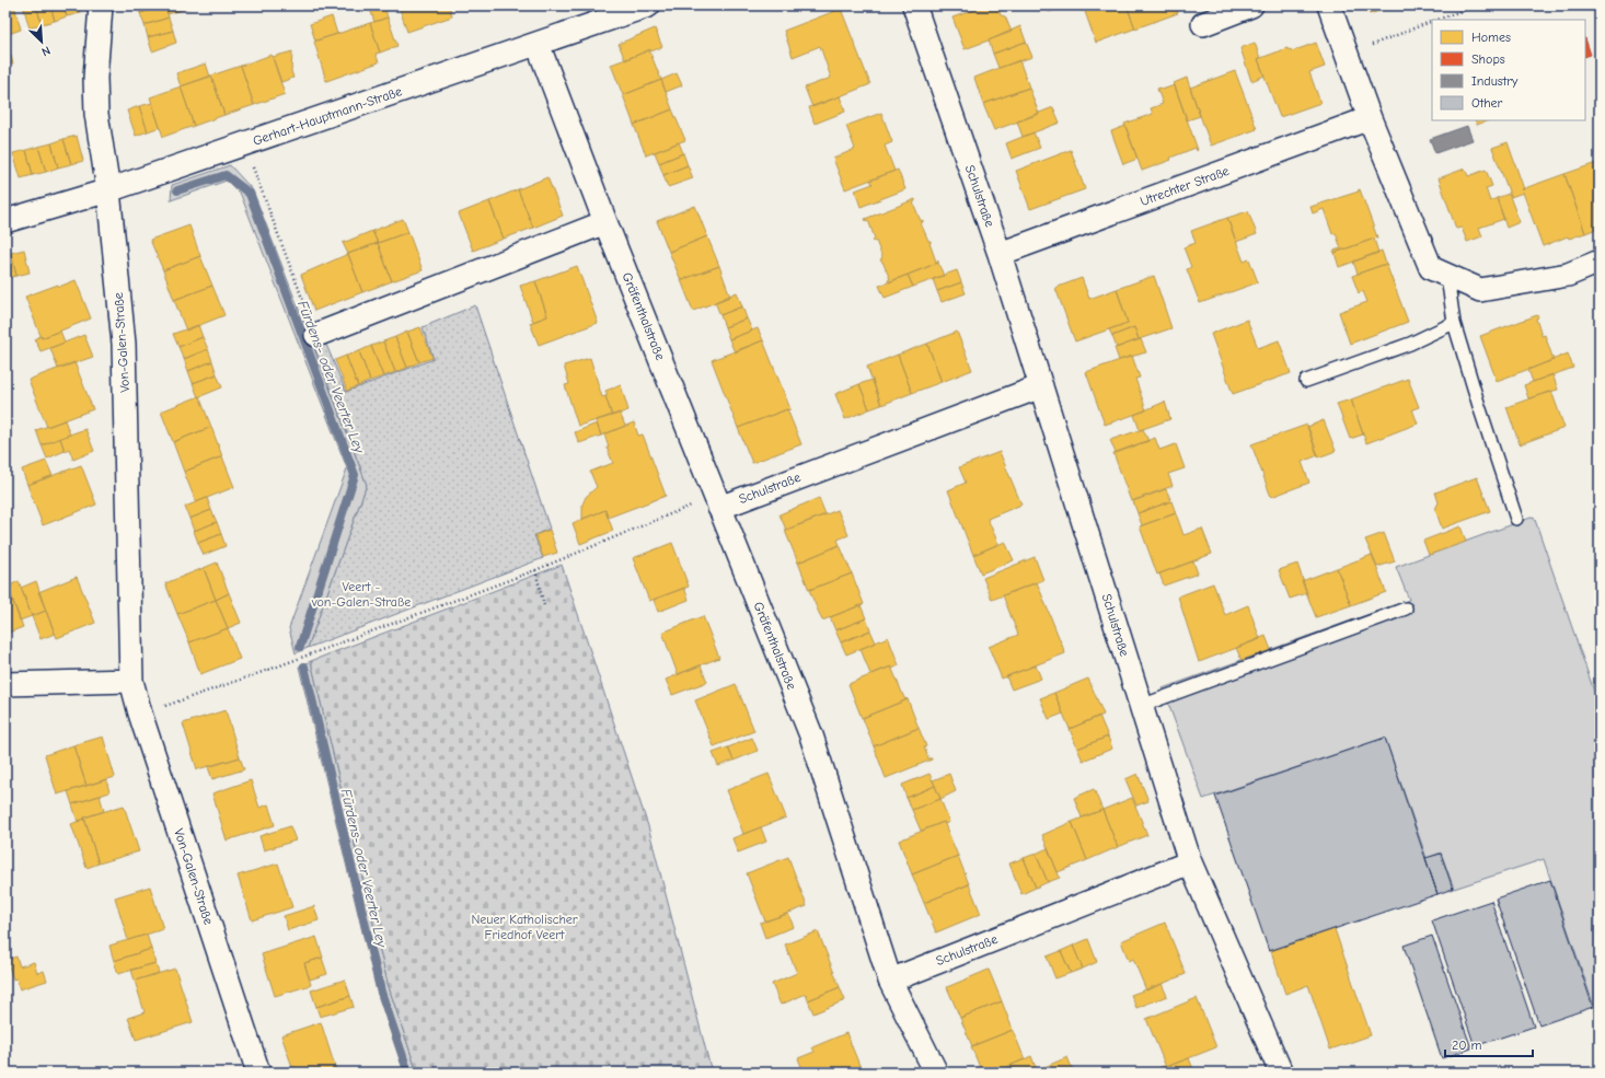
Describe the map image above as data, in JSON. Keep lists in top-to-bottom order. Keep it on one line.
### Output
{"streets":{"street":["Gerhart-Hauptmann-Straße","Utrechter Straße","Schulstraße","Gräfenthalstraße","Von-Galen-Straße"]},"crossings":[["Gerhart-Hauptmann-Straße","Gräfenthalstraße"],["Gerhart-Hauptmann-Straße","Von-Galen-Straße"],["Utrechter Straße","Schulstraße"],["Schulstraße","Gräfenthalstraße"]],"water":["Fürdens- oder Veerter Ley"],"parks":["Veert - von-Galen-Straße","Neuer Katholischer Friedhof Veert"],"legend":["Homes","Shops","Industry","Other"],"scale_bar":"20 m","north":"bottom right"}
